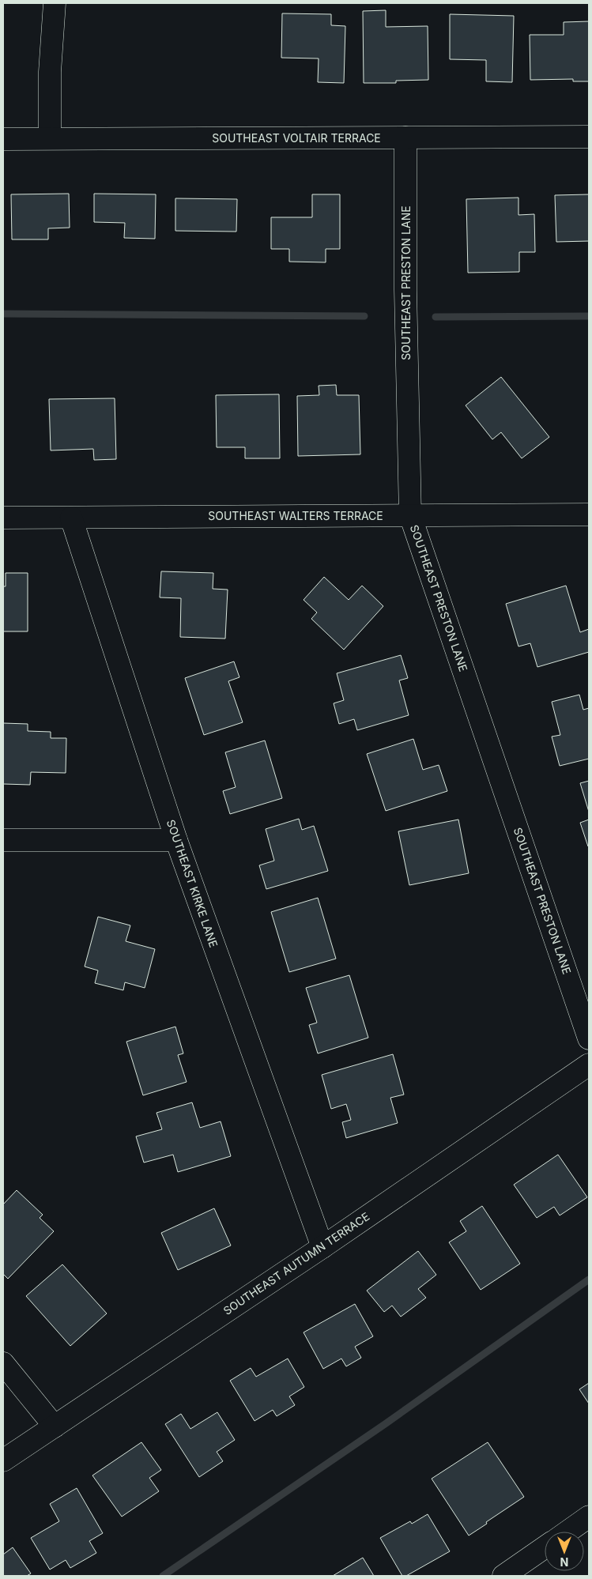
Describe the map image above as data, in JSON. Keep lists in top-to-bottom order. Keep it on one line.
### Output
{"streets":{"street":["SOUTHEAST VOLTAIR TERRACE","SOUTHEAST PRESTON LANE","SOUTHEAST WALTERS TERRACE","SOUTHEAST KIRKE LANE","SOUTHEAST AUTUMN TERRACE"]},"crossings":[["SOUTHEAST VOLTAIR TERRACE","SOUTHEAST PRESTON LANE"],["SOUTHEAST PRESTON LANE","SOUTHEAST WALTERS TERRACE"],["SOUTHEAST WALTERS TERRACE","SOUTHEAST KIRKE LANE"],["SOUTHEAST KIRKE LANE","SOUTHEAST AUTUMN TERRACE"]],"north":"bottom"}
